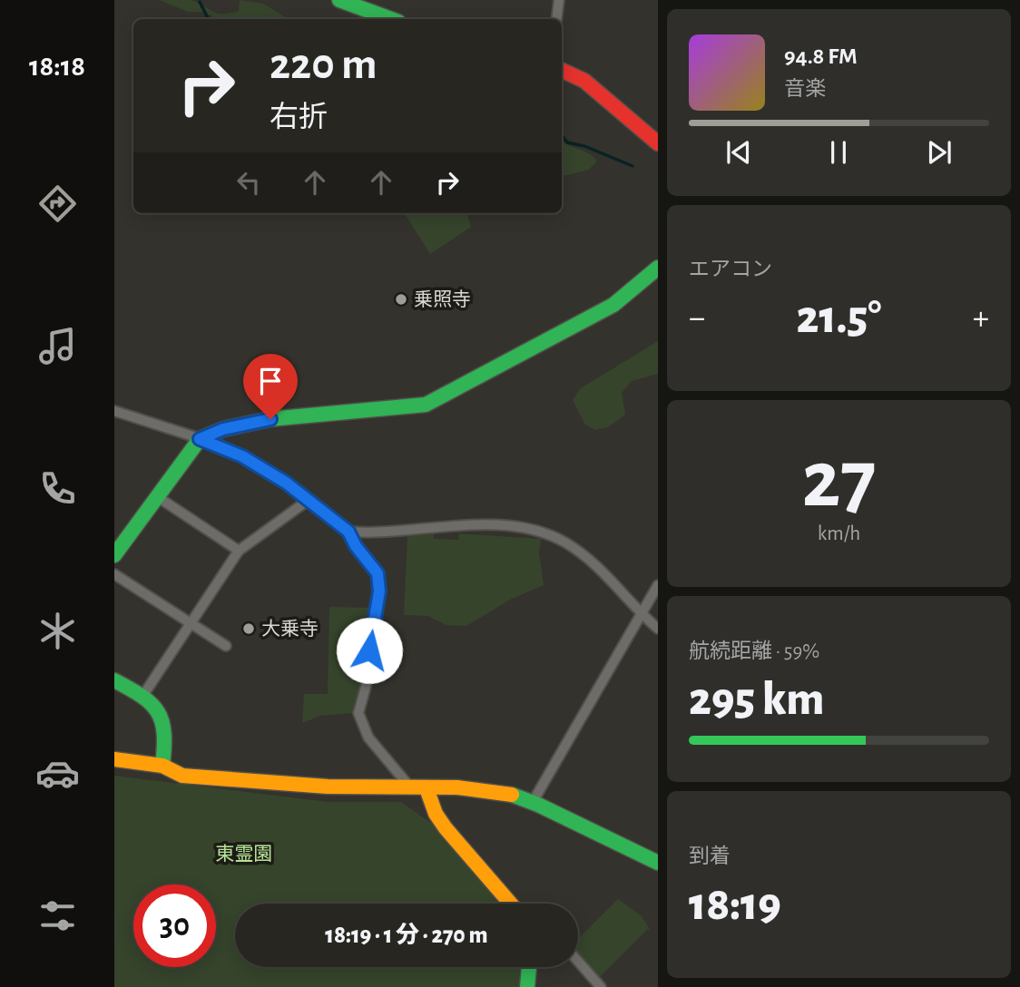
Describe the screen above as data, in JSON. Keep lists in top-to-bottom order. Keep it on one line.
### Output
{"parks":["東霊園"],"places":["乗照寺","大乗寺"],"page":{"tabs":"18:18","turn":["220 m","右折"],"song":["94.8 FM","音楽"],"tile":["エアコン",["27","km/h"],["航続距離 · 59%","295 km"],["到着","18:19"]],"heat":["−","21.5°","+"],"limit":"30","trip":"18:19 · 1 分 · 270 m"}}
